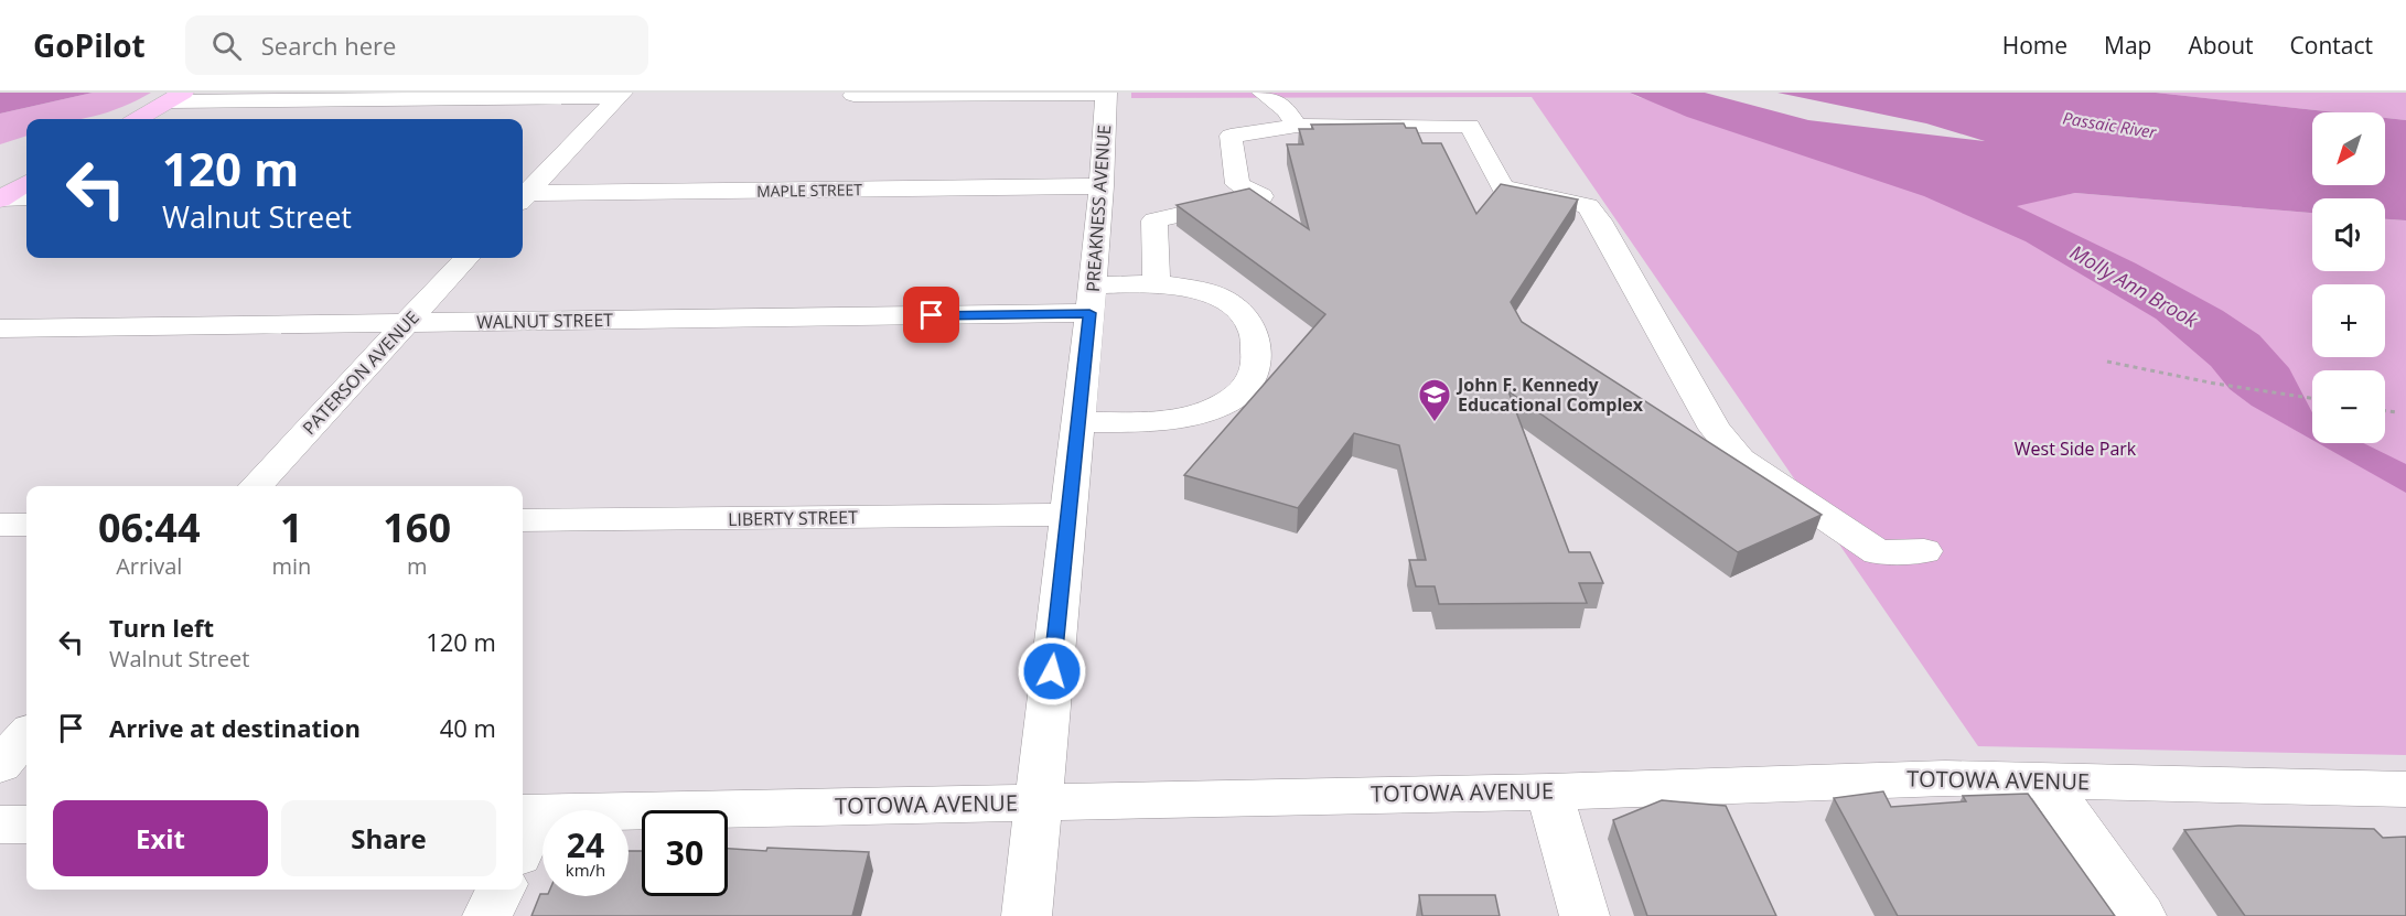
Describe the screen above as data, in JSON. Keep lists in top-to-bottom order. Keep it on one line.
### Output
{"streets":{"street":["MAPLE STREET","PREAKNESS AVENUE","WALNUT STREET","PATERSON AVENUE","LIBERTY STREET","TOTOWA AVENUE"]},"crossings":[["MAPLE STREET","PREAKNESS AVENUE"],["PREAKNESS AVENUE","WALNUT STREET"],["PREAKNESS AVENUE","LIBERTY STREET"],["PREAKNESS AVENUE","TOTOWA AVENUE"],["WALNUT STREET","PATERSON AVENUE"]],"water":["Passaic River","Molly Ann Brook"],"parks":["West Side Park"],"places":{"school or university":["John F. Kennedy Educational Complex"]},"north":"bottom left","page":{"header":"GoPilot","search":"Search here","nav":["Home","Map","About","Contact"],"map_buttons":["+","−"],"turn":["120 m","Walnut Street"],"eta":["06:44","Arrival","1","min","160","m"],"list":[{"name":"Turn left","note":"Walnut Street","value":"120 m"},{"name":"Arrive at destination","value":"40 m"}],"buttons":["Exit","Share"],"speed":"24 km/h","limit":"30"}}
